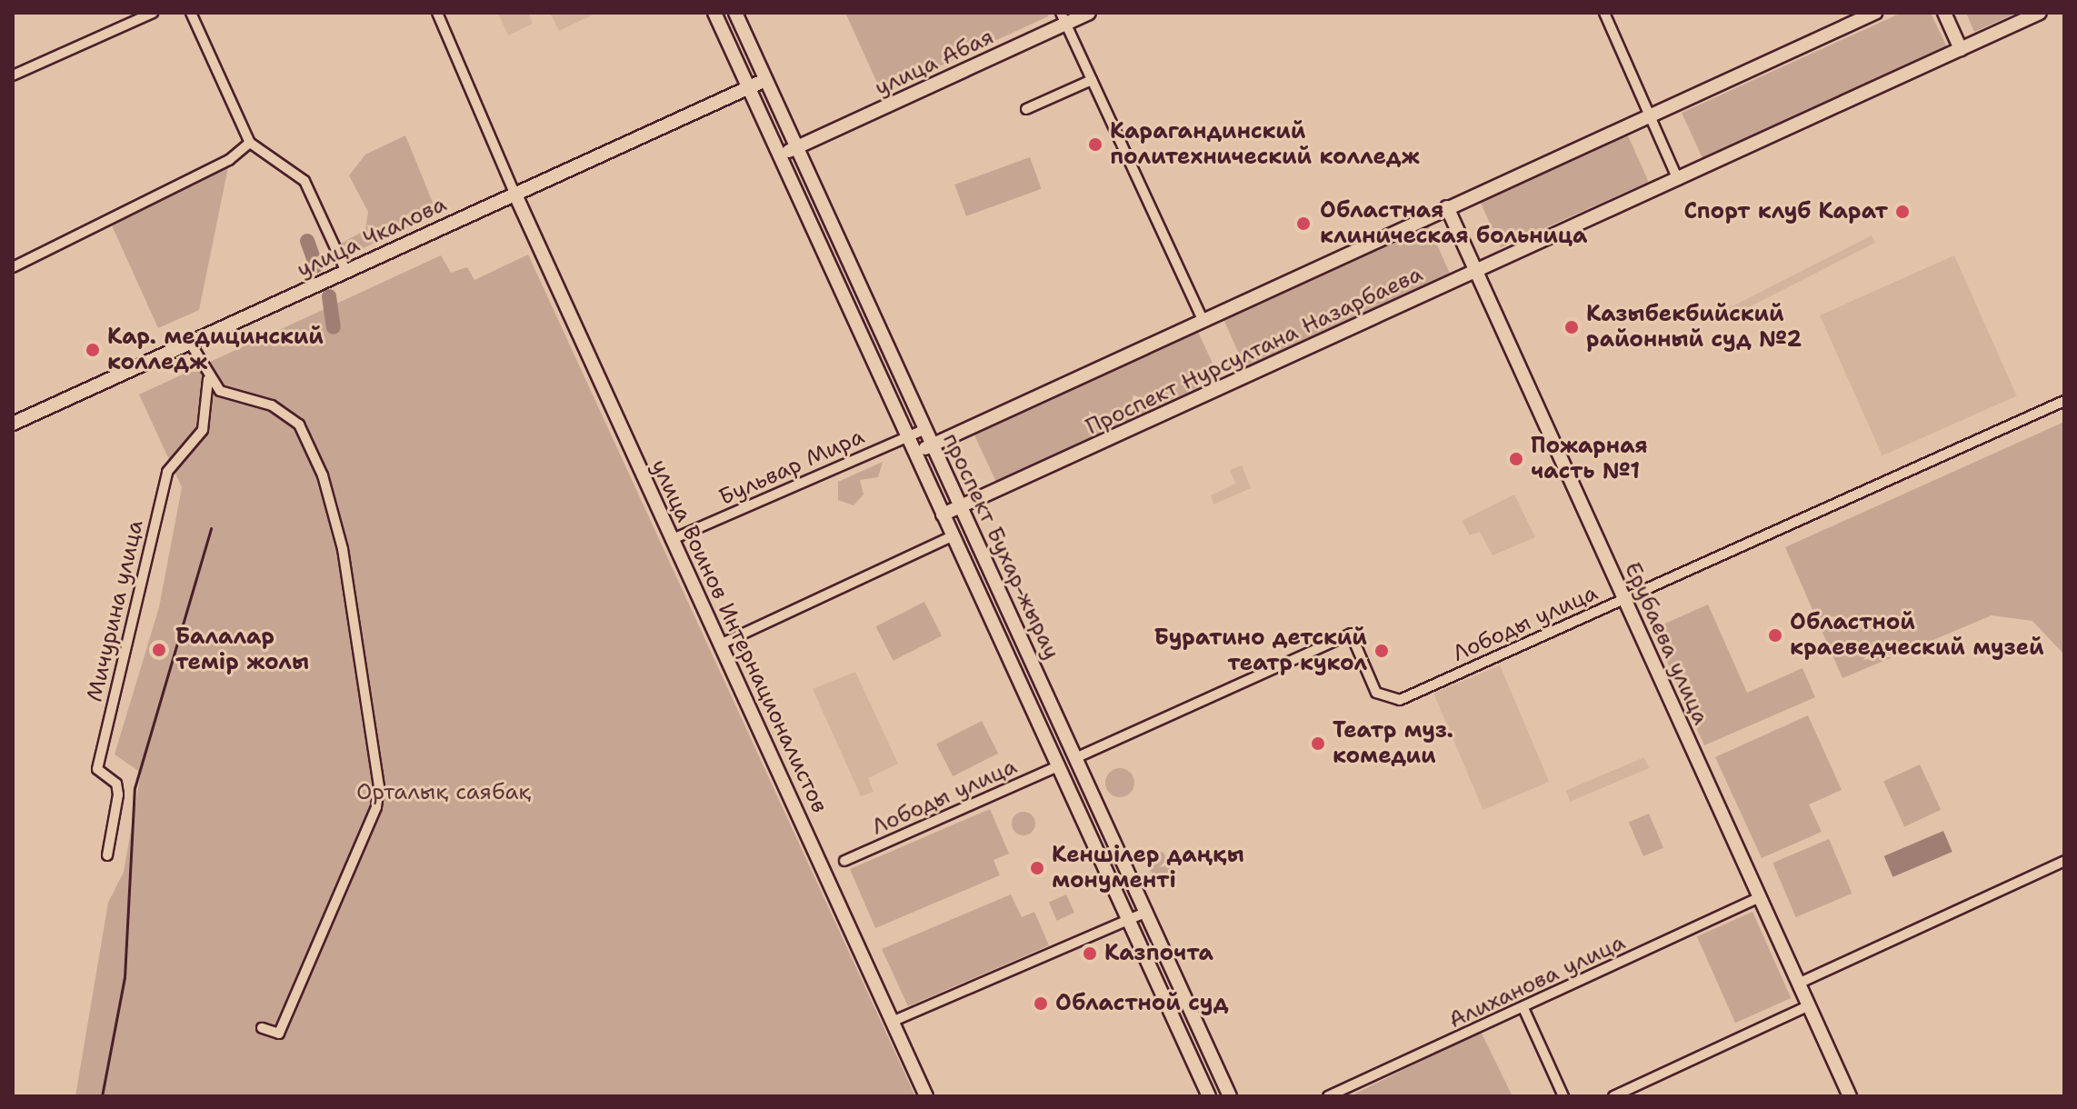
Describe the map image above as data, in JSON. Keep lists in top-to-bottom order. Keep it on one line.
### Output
{"streets":{"main road":["улица Абая","улица Чкалова","Проспект Нурсултана Назарбаева","проспект Бухар-жырау","улица Воинов Интернационалистов","Ерубаева улица"],"street":["Бульвар Мира","Мичурина улица","Лободы улица","Алиханова улица"]},"crossings":[["улица Абая","проспект Бухар-жырау"],["улица Чкалова","проспект Бухар-жырау"],["улица Чкалова","улица Воинов Интернационалистов"],["Проспект Нурсултана Назарбаева","проспект Бухар-жырау"],["Проспект Нурсултана Назарбаева","Ерубаева улица"],["Бульвар Мира","проспект Бухар-жырау"],["Бульвар Мира","улица Воинов Интернационалистов"],["проспект Бухар-жырау","Лободы улица"],["Лободы улица","Ерубаева улица"],["Ерубаева улица","Алиханова улица"]],"parks":["Орталық саябақ"],"places":["Карагандинский политехнический колледж","Спорт клуб Карат","Областная клиническая больница","Казыбекбийский районный суд №2","Кар. медицинский колледж","Пожарная часть №1","Областной краеведческий музей","Балалар темір жолы","Буратино детский театр кукол","Театр муз. комедии","Кеншілер даңқы монументі","Казпочта","Областной суд"]}
